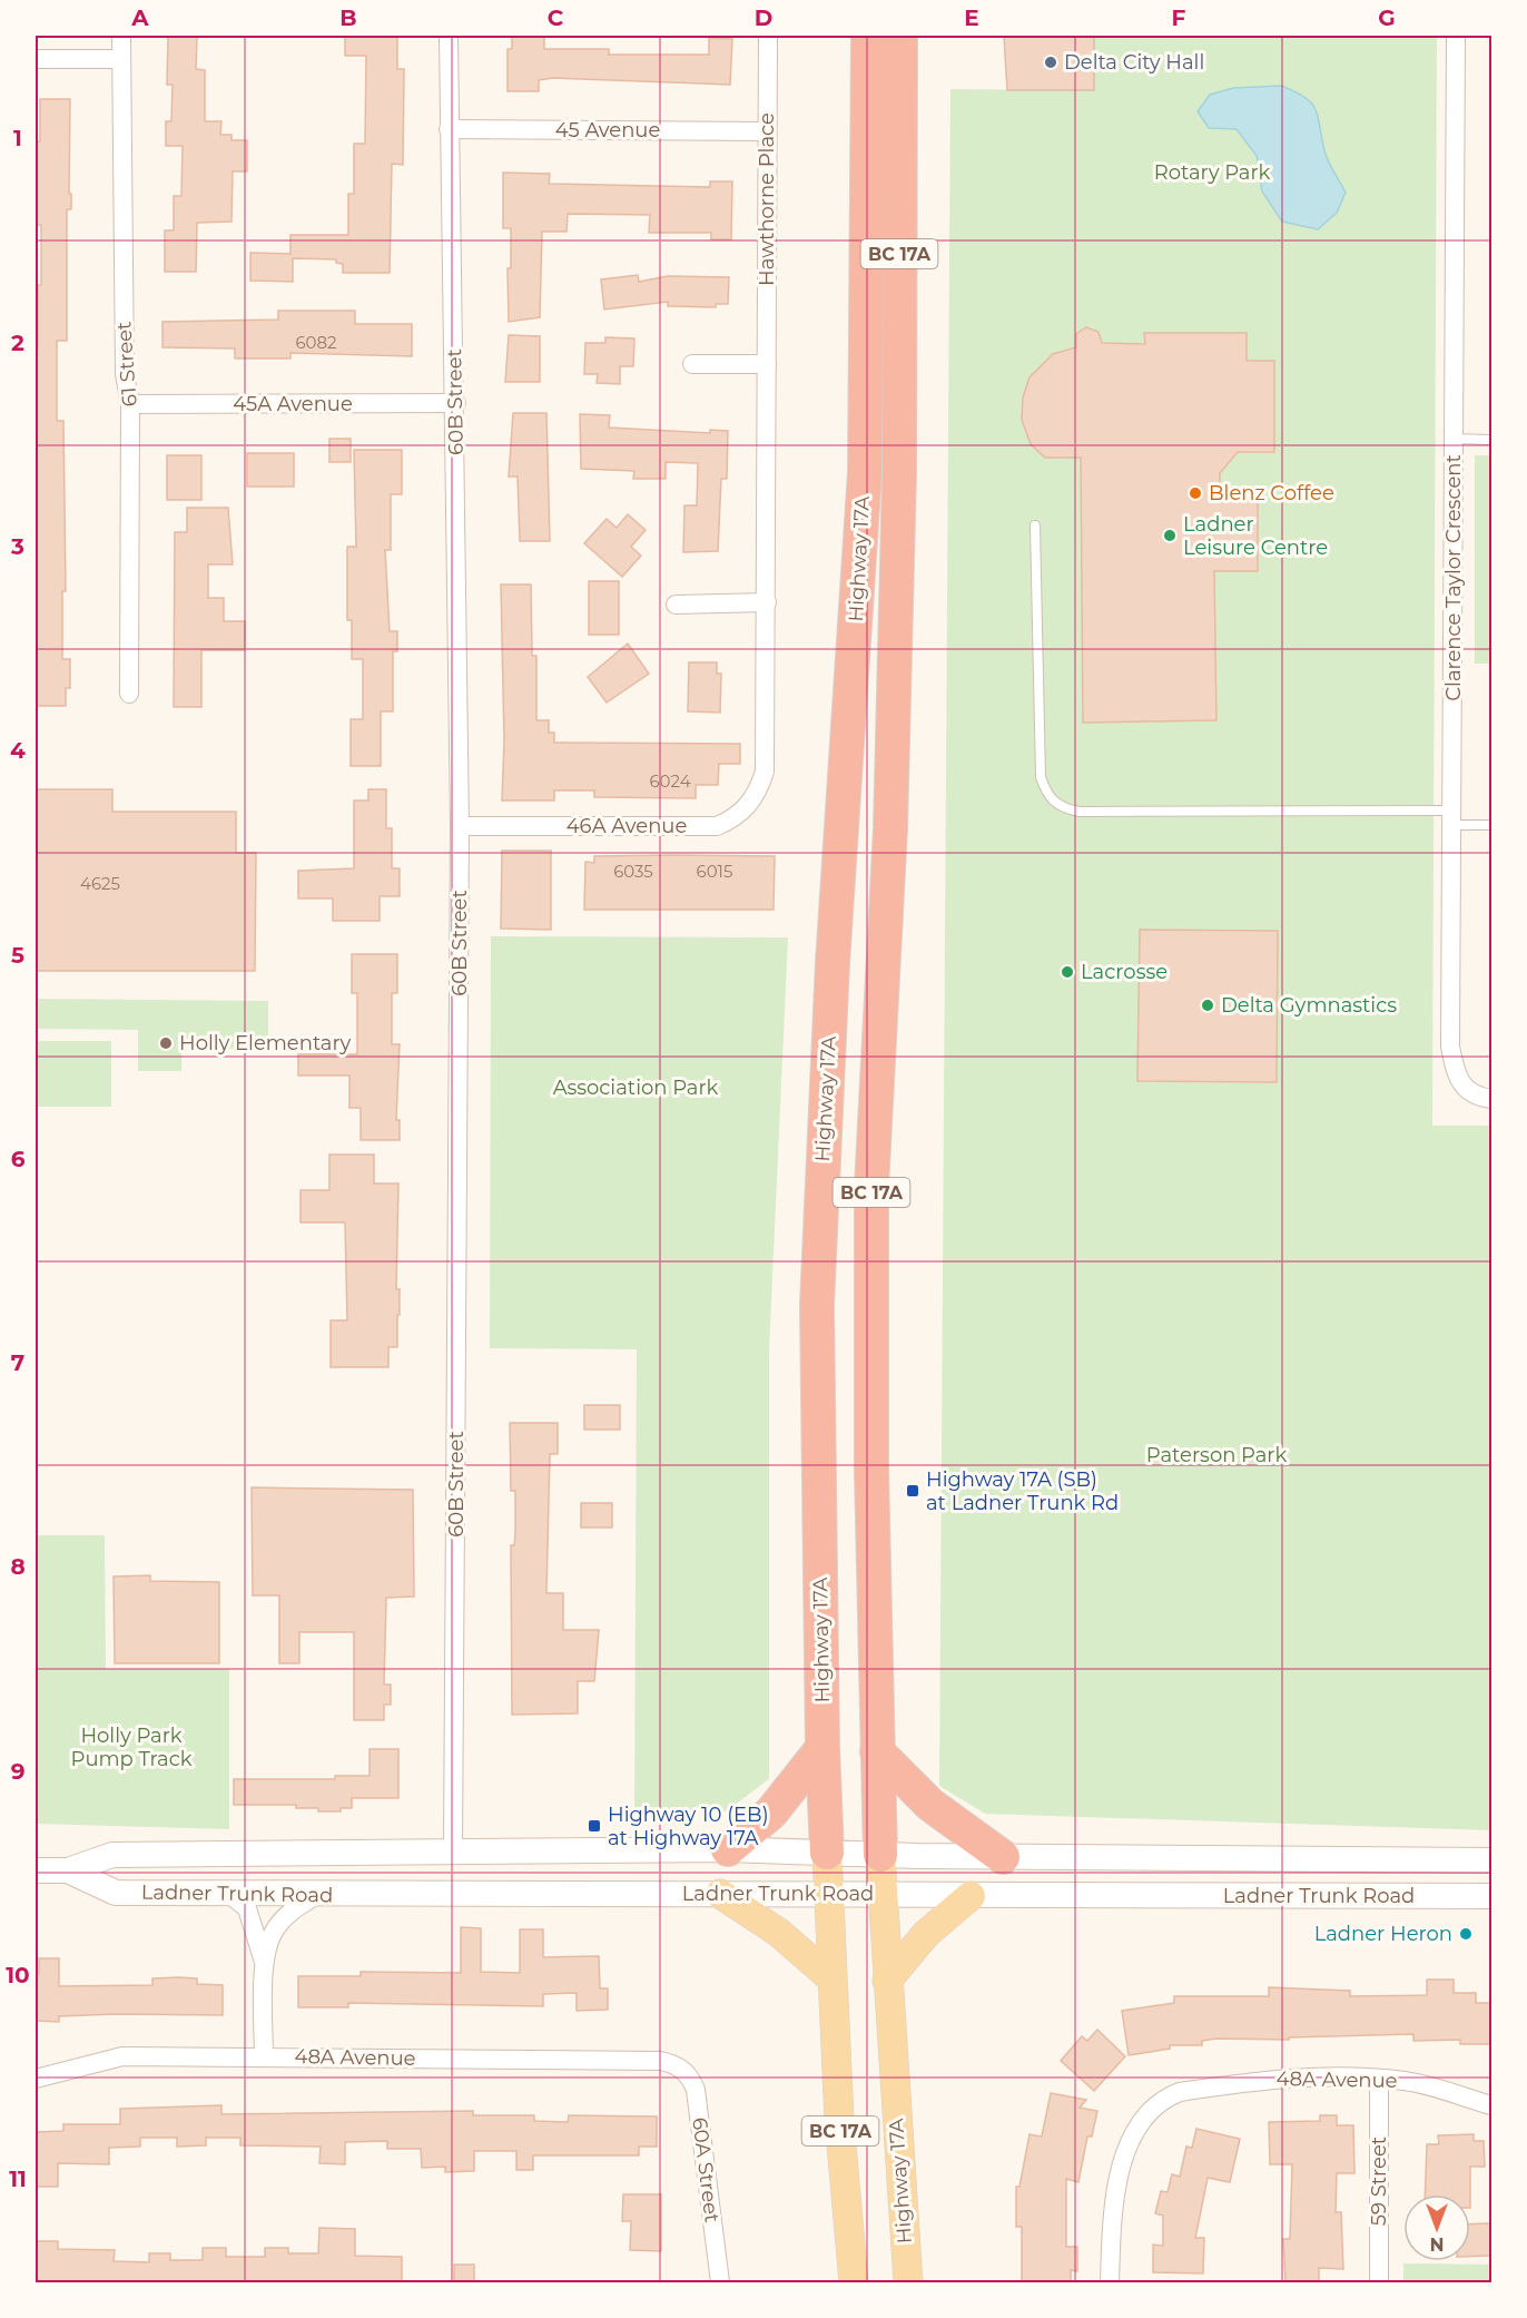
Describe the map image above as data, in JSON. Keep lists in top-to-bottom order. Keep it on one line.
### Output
{"streets":{"highway":["BC 17A","Highway 17A"],"main road":["Ladner Trunk Road"],"street":["45 Avenue","Hawthorne Place","61 Street","60B Street","45A Avenue","Clarence Taylor Crescent","46A Avenue","48A Avenue","60A Street","59 Street"]},"crossings":[["45 Avenue","Hawthorne Place"],["45 Avenue","60B Street"],["Hawthorne Place","46A Avenue"],["61 Street","45A Avenue"],["60B Street","45A Avenue"],["60B Street","46A Avenue"],["60B Street","Ladner Trunk Road"],["Highway 17A","Ladner Trunk Road"],["48A Avenue","60A Street"],["48A Avenue","59 Street"]],"parks":["Rotary Park","Association Park","Paterson Park","Holly Park Pump Track"],"places":{"other":["Delta City Hall","Blenz Coffee","Ladner Leisure Centre","Lacrosse","Delta Gymnastics","Holly Elementary","Ladner Heron"],"transit":["Highway 17A (SB) at Ladner Trunk Rd","Highway 10 (EB) at Highway 17A"]},"house_numbers":["6082","6024","6035","6015","4625"],"north":"bottom","grid":{"columns":["A","B","C","D","E","F","G"],"rows":["1","2","3","4","5","6","7","8","9","10","11"]}}
